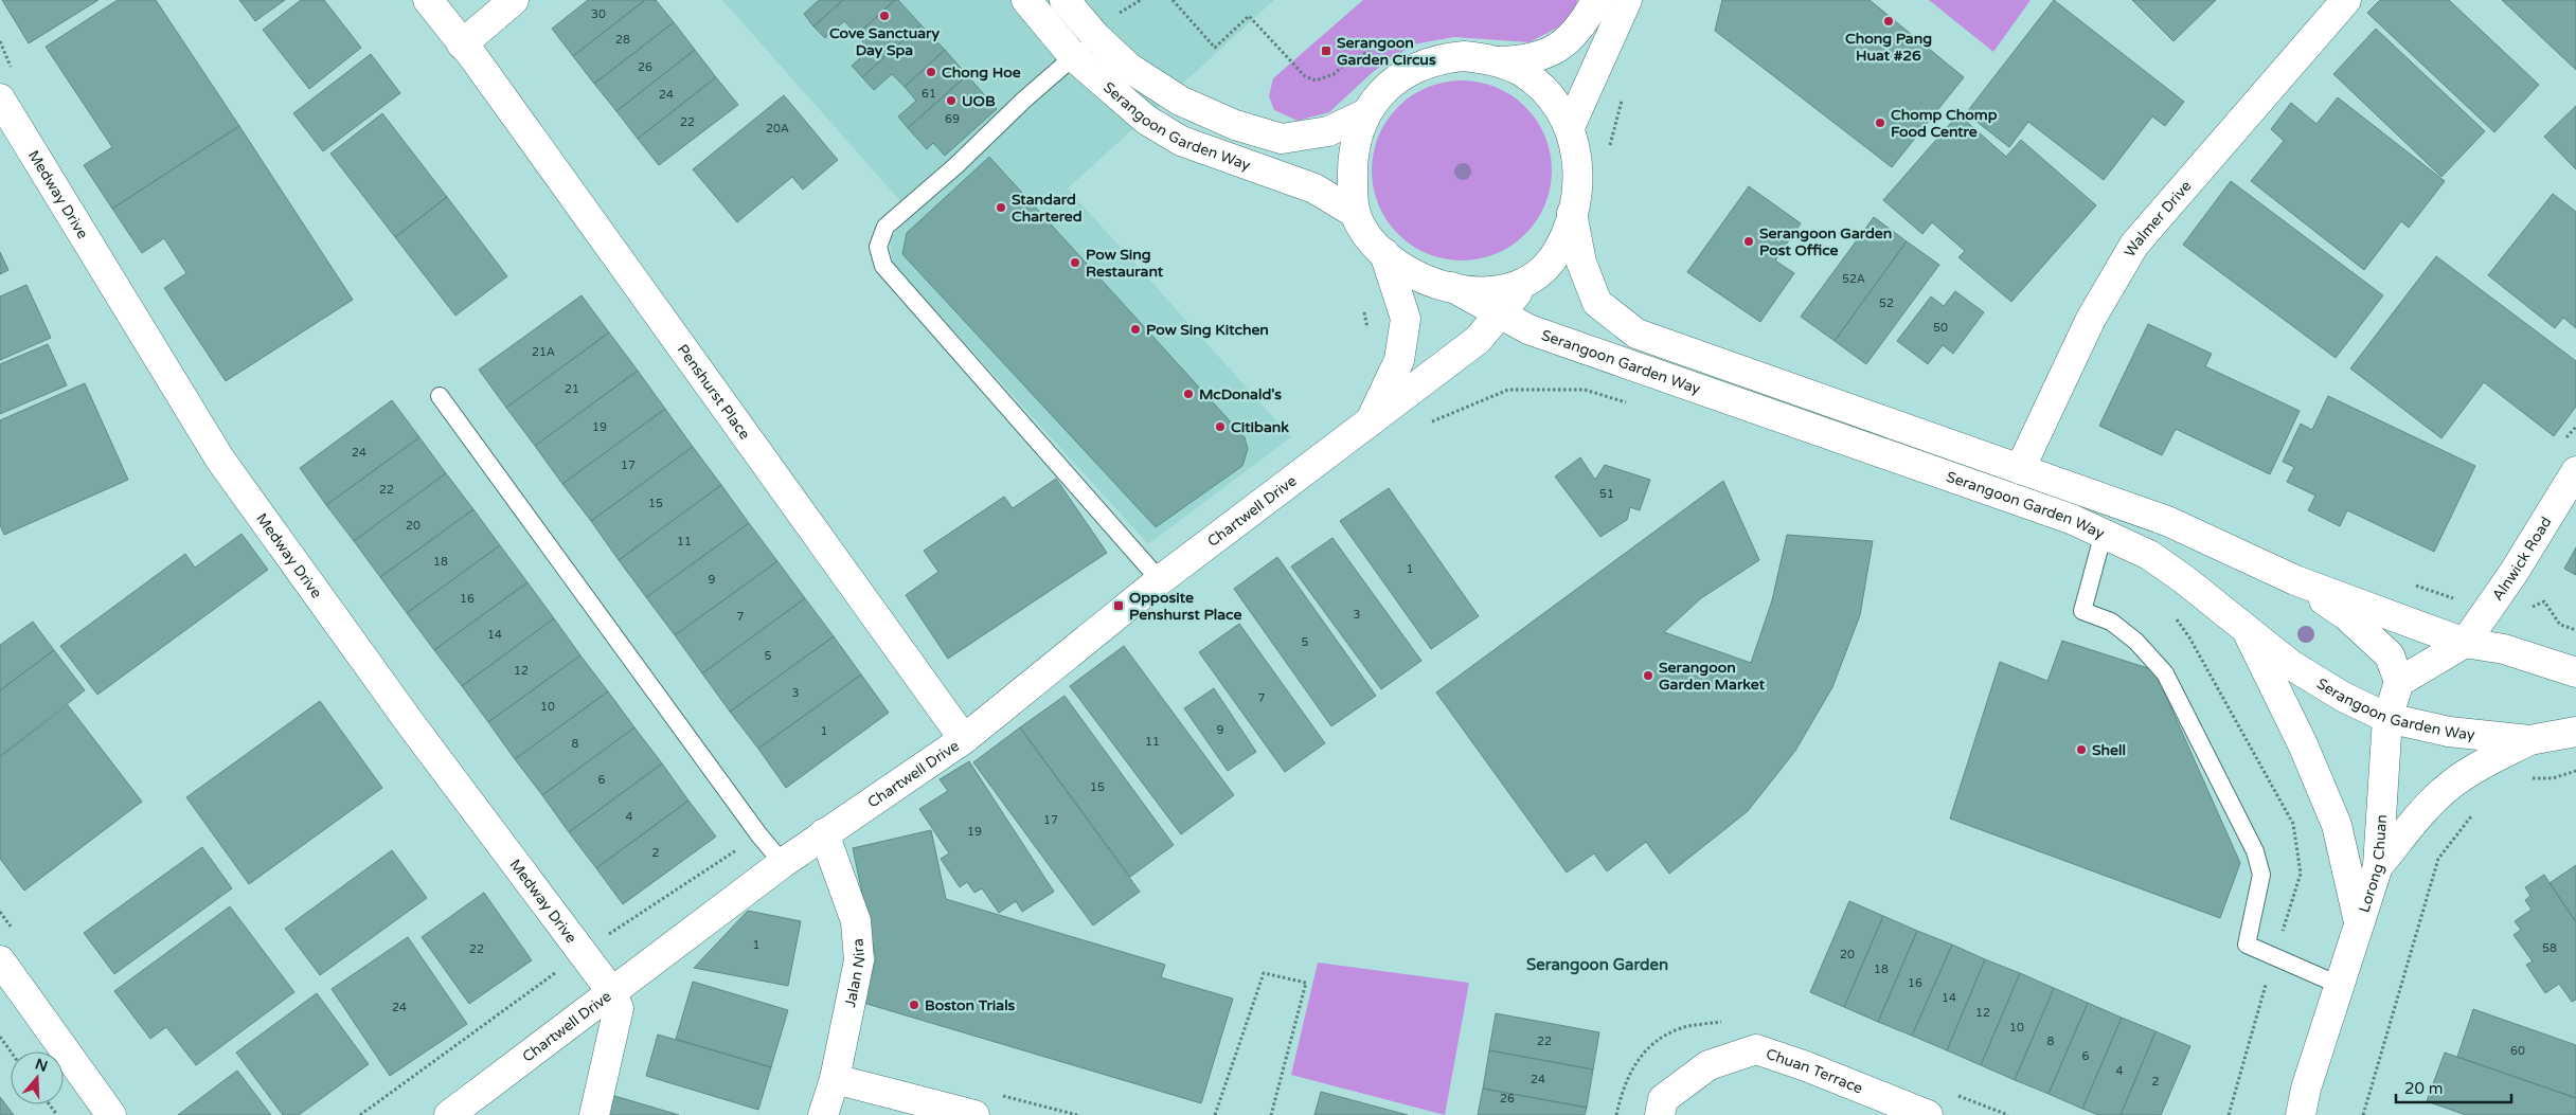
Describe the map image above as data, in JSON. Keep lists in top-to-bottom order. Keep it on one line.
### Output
{"streets":{"street":["Serangoon Garden Way","Medway Drive","Walmer Drive","Penshurst Place","Chartwell Drive","Alnwick Road","Lorong Chuan","Jalan Nira","Chuan Terrace"]},"crossings":[["Serangoon Garden Way","Chartwell Drive"],["Serangoon Garden Way","Lorong Chuan"],["Medway Drive","Chartwell Drive"],["Penshurst Place","Chartwell Drive"],["Chartwell Drive","Jalan Nira"]],"districts":["Serangoon Garden"],"places":{"other":["Cove Sanctuary Day Spa","Chong Pang Huat #26","Chong Hoe","UOB","Chomp Chomp Food Centre","Standard Chartered","Serangoon Garden Post Office","Pow Sing Restaurant","Pow Sing Kitchen","McDonald's","Citibank","Serangoon Garden Market","Shell","Boston Trials"],"transit":["Serangoon Garden Circus","Opposite Penshurst Place"]},"house_numbers":["30","28","26","61","24","69","22","20A","52A","52","50","21A","21","19","24","17","22","51","15","20","11","18","1","9","16","3","7","14","5","5","12","3","7","10","9","1","11","8","6","15","4","17","19","2","1","58","22","20","18","16","14","24","12","10","22","8","60","6","4","24","2","26"],"scale_bar":"20 m","north":"top"}
